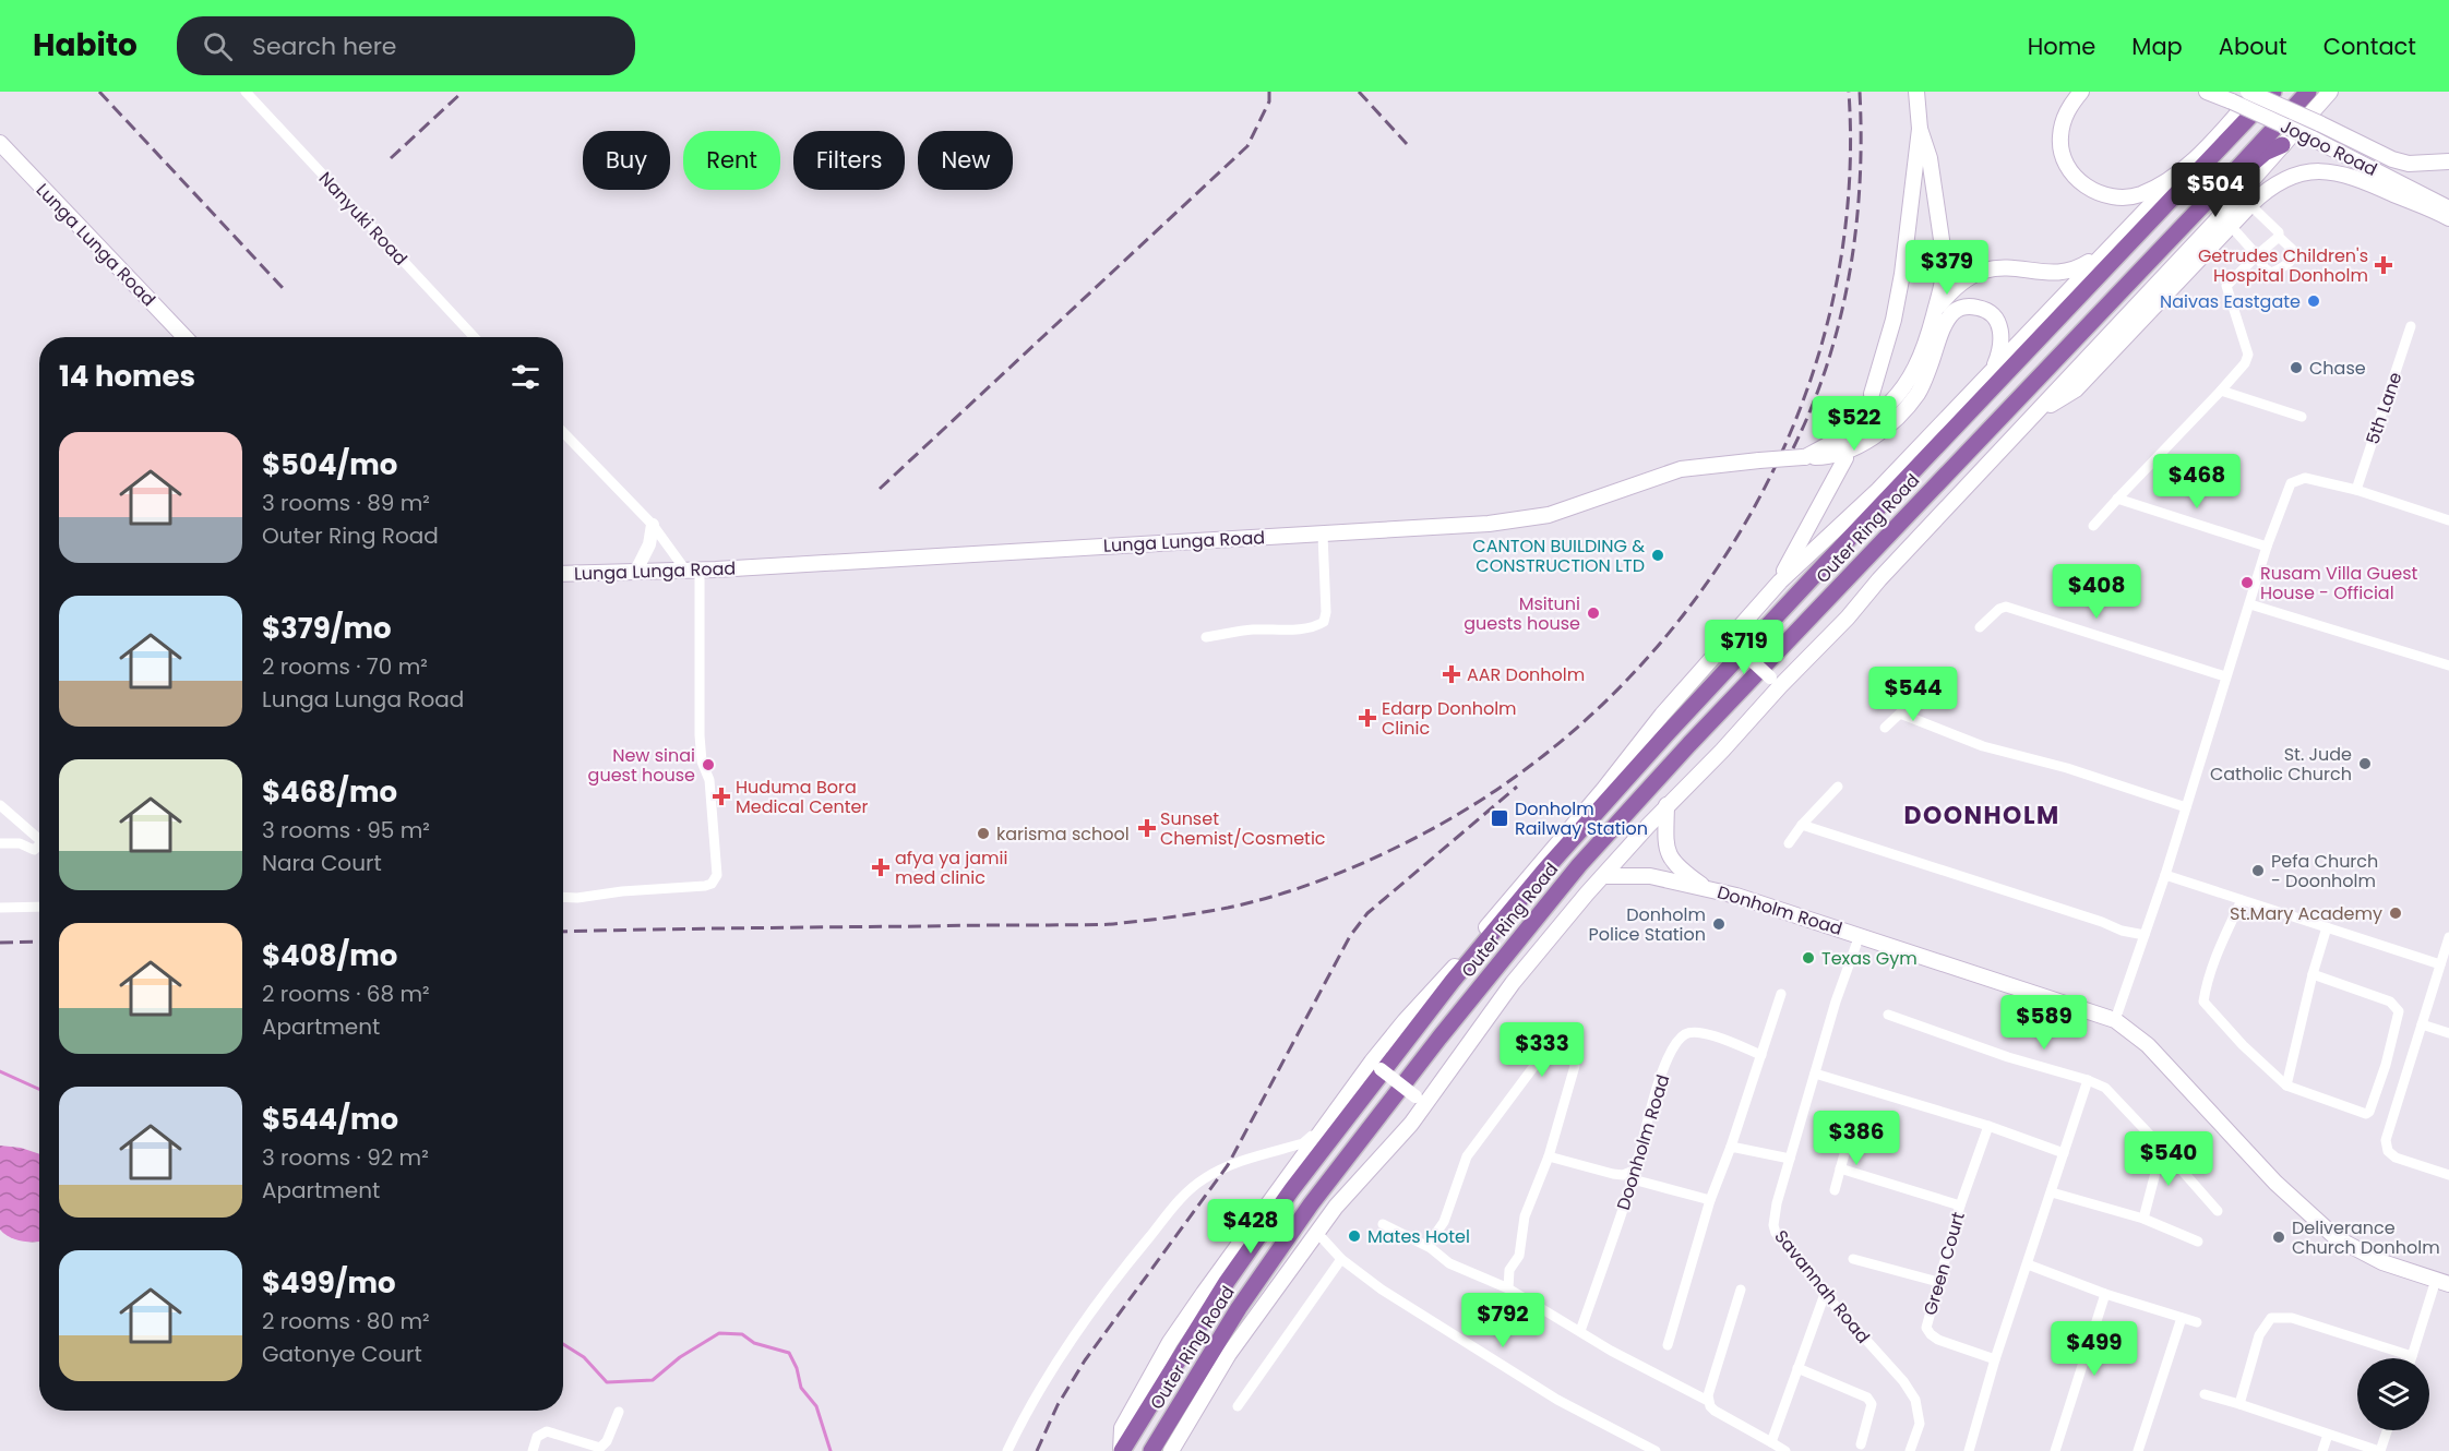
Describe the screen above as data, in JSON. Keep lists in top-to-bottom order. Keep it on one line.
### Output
{"streets":{"main road":["Jogoo Road","Lunga Lunga Road","Outer Ring Road","Donholm Road"],"street":["Nanyuki Road","5th Lane","Doonholm Road","Green Court","Savannah Road"]},"crossings":[["Lunga Lunga Road","Outer Ring Road"],["Donholm Road","Savannah Road"]],"districts":["DOONHOLM"],"places":{"health":["Getrudes Children's Hospital Donholm","AAR Donholm","Edarp Donholm Clinic","Huduma Bora Medical Center","Sunset Chemist/Cosmetic","afya ya jamii med clinic"],"other":["Naivas Eastgate","Chase","CANTON BUILDING & CONSTRUCTION LTD","Rusam Villa Guest House - Official","Msituni guests house","St. Jude Catholic Church","New sinai guest house","karisma school","Pefa Church - Doonholm","St.Mary Academy","Donholm Police Station","Texas Gym","Mates Hotel","Deliverance Church Donholm"],"transit":["Donholm Railway Station"]},"page":{"header":"Habito","search":"Search here","nav":["Home","Map","About","Contact"],"chip":["Buy","Rent","Filters","New"],"price":["$504","$379","$522","$468","$408","$719","$544","$589","$333","$386","$540","$428","$792","$499"],"heading":"14 homes","list":[{"name":"$504/mo","note":"3 rooms · 89 m² · Outer Ring Road"},{"name":"$379/mo","note":"2 rooms · 70 m² · Lunga Lunga Road"},{"name":"$468/mo","note":"3 rooms · 95 m² · Nara Court"},{"name":"$408/mo","note":"2 rooms · 68 m² · Apartment"},{"name":"$544/mo","note":"3 rooms · 92 m² · Apartment"},{"name":"$499/mo","note":"2 rooms · 80 m² · Gatonye Court"}]}}
